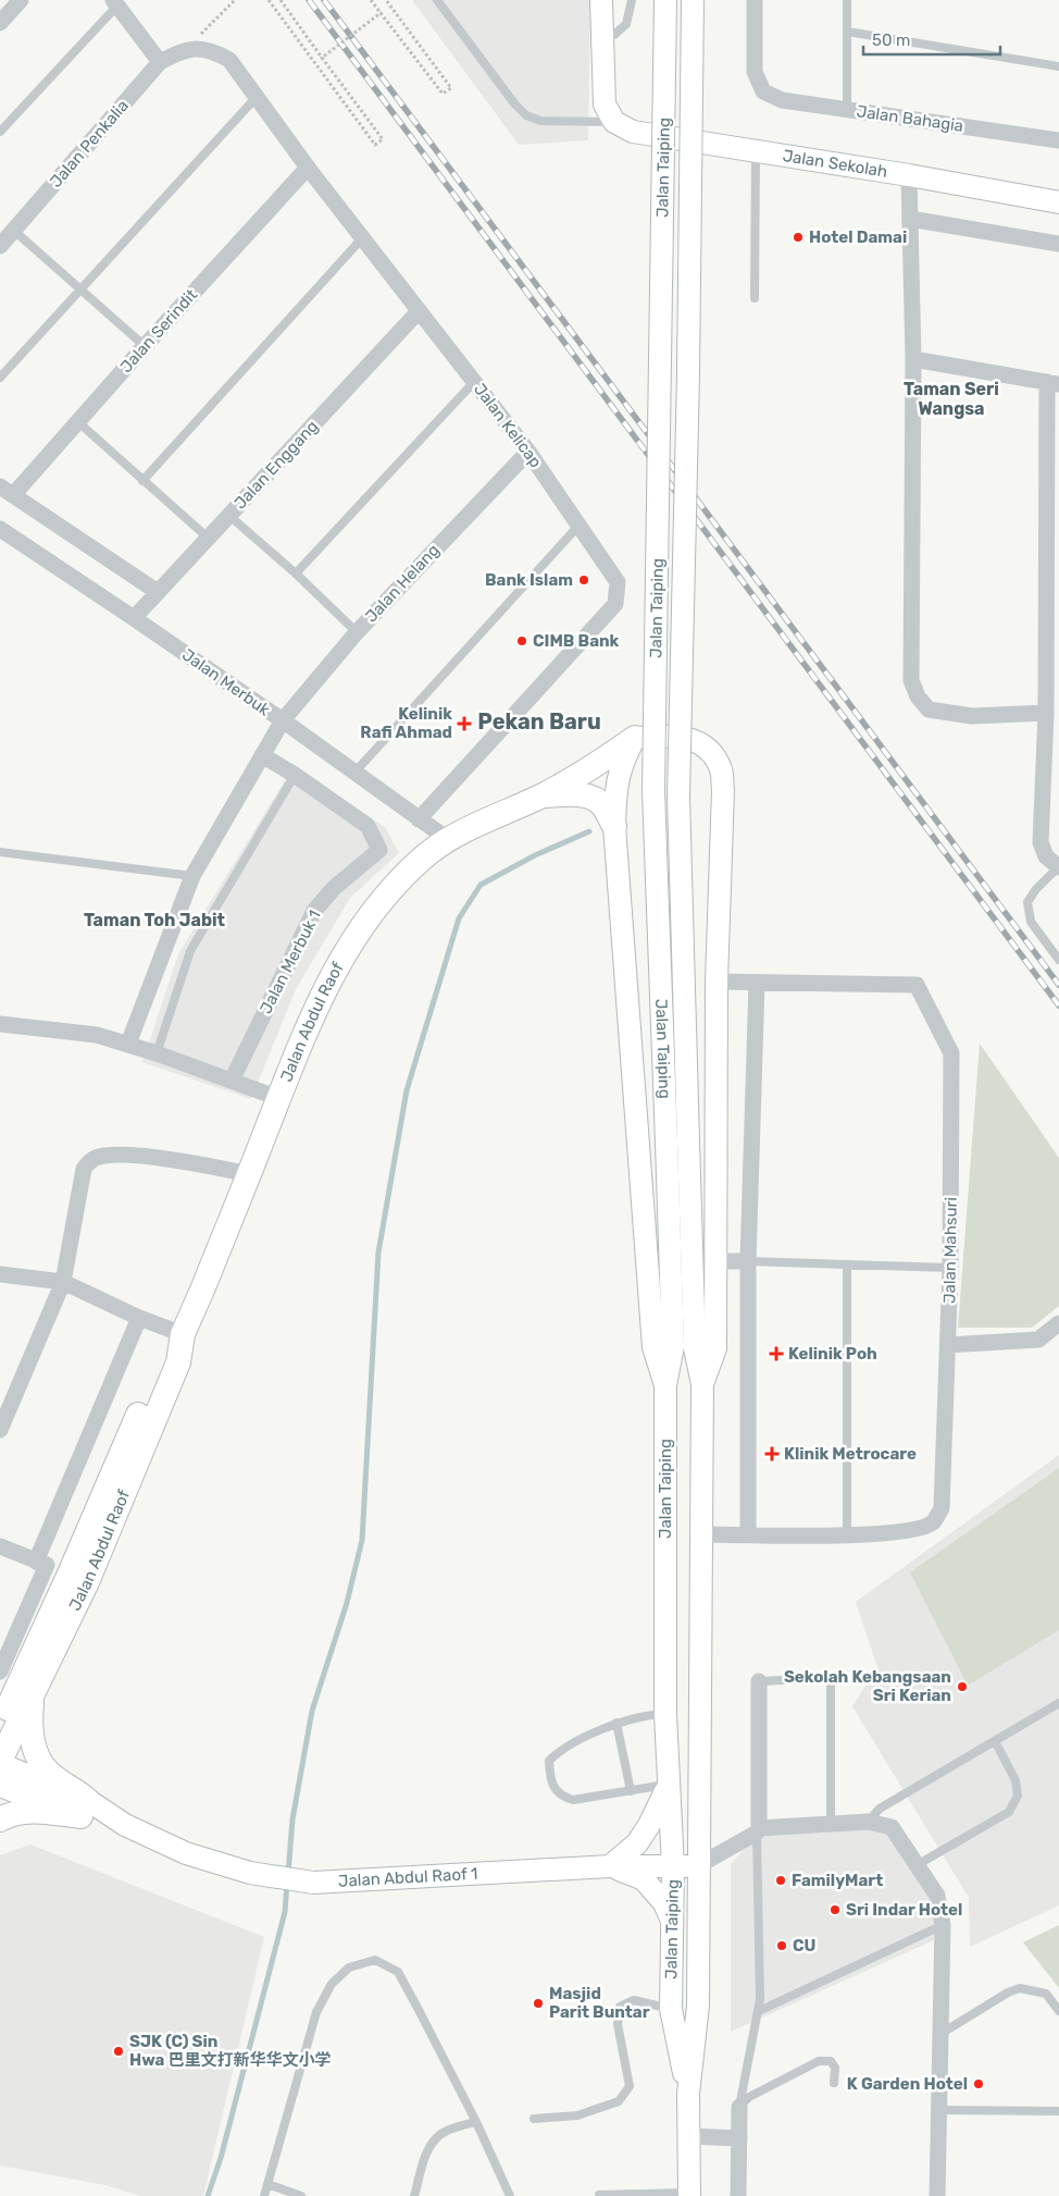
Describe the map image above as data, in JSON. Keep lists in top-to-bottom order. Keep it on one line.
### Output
{"streets":{"main road":["Jalan Sekolah","Jalan Taiping","Jalan Abdul Raof","Jalan Abdul Raof 1"],"street":["Jalan Bahagia","Jalan Penkalia","Jalan Serindit","Jalan Kelicap","Jalan Enggang","Jalan Helang","Jalan Merbuk","Jalan Merbuk 1","Jalan Mahsuri"]},"crossings":[["Jalan Penkalia","Jalan Kelicap"],["Jalan Taiping","Jalan Abdul Raof 1"],["Jalan Serindit","Jalan Kelicap"],["Jalan Kelicap","Jalan Enggang"],["Jalan Kelicap","Jalan Helang"],["Jalan Kelicap","Jalan Merbuk"],["Jalan Enggang","Jalan Merbuk"],["Jalan Helang","Jalan Merbuk"],["Jalan Merbuk","Jalan Abdul Raof"],["Jalan Abdul Raof","Jalan Abdul Raof 1"]],"districts":["Taman Seri Wangsa","Pekan Baru","Taman Toh Jabit"],"places":{"other":["Hotel Damai","Bank Islam","CIMB Bank","Sekolah Kebangsaan Sri Kerian","FamilyMart","Sri Indar Hotel","CU","Masjid Parit Buntar","SJK (C) Sin Hwa 巴里文打新华华文小学","K Garden Hotel"],"health":["Kelinik Rafi Ahmad","Kelinik Poh","Klinik Metrocare"]},"scale_bar":"50 m"}
